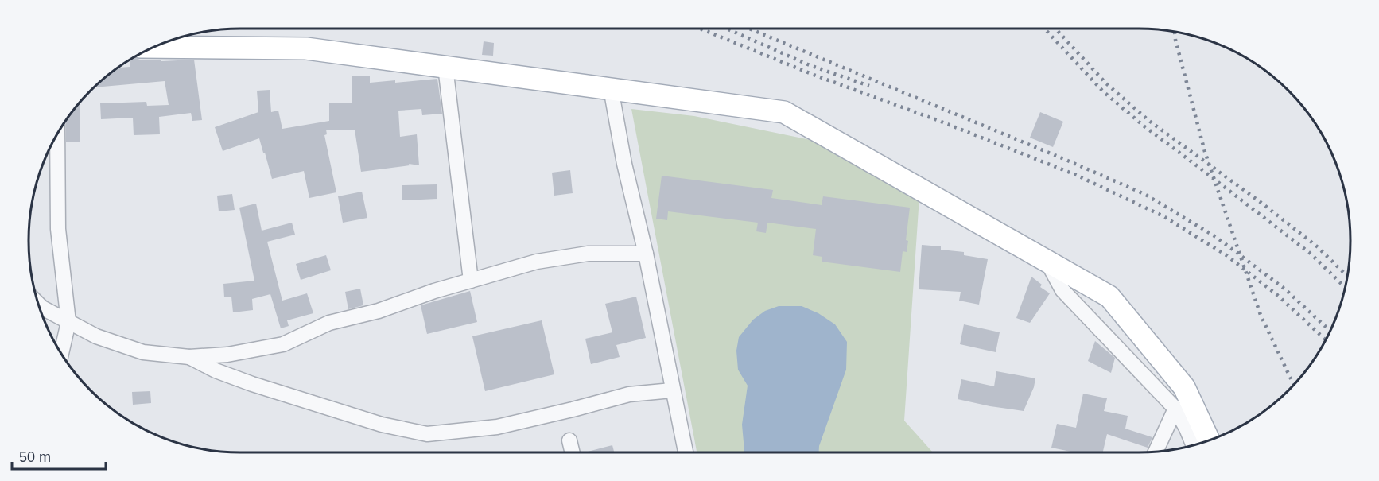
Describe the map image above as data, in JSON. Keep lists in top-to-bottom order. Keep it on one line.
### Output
{"scale_bar":"50 m"}
